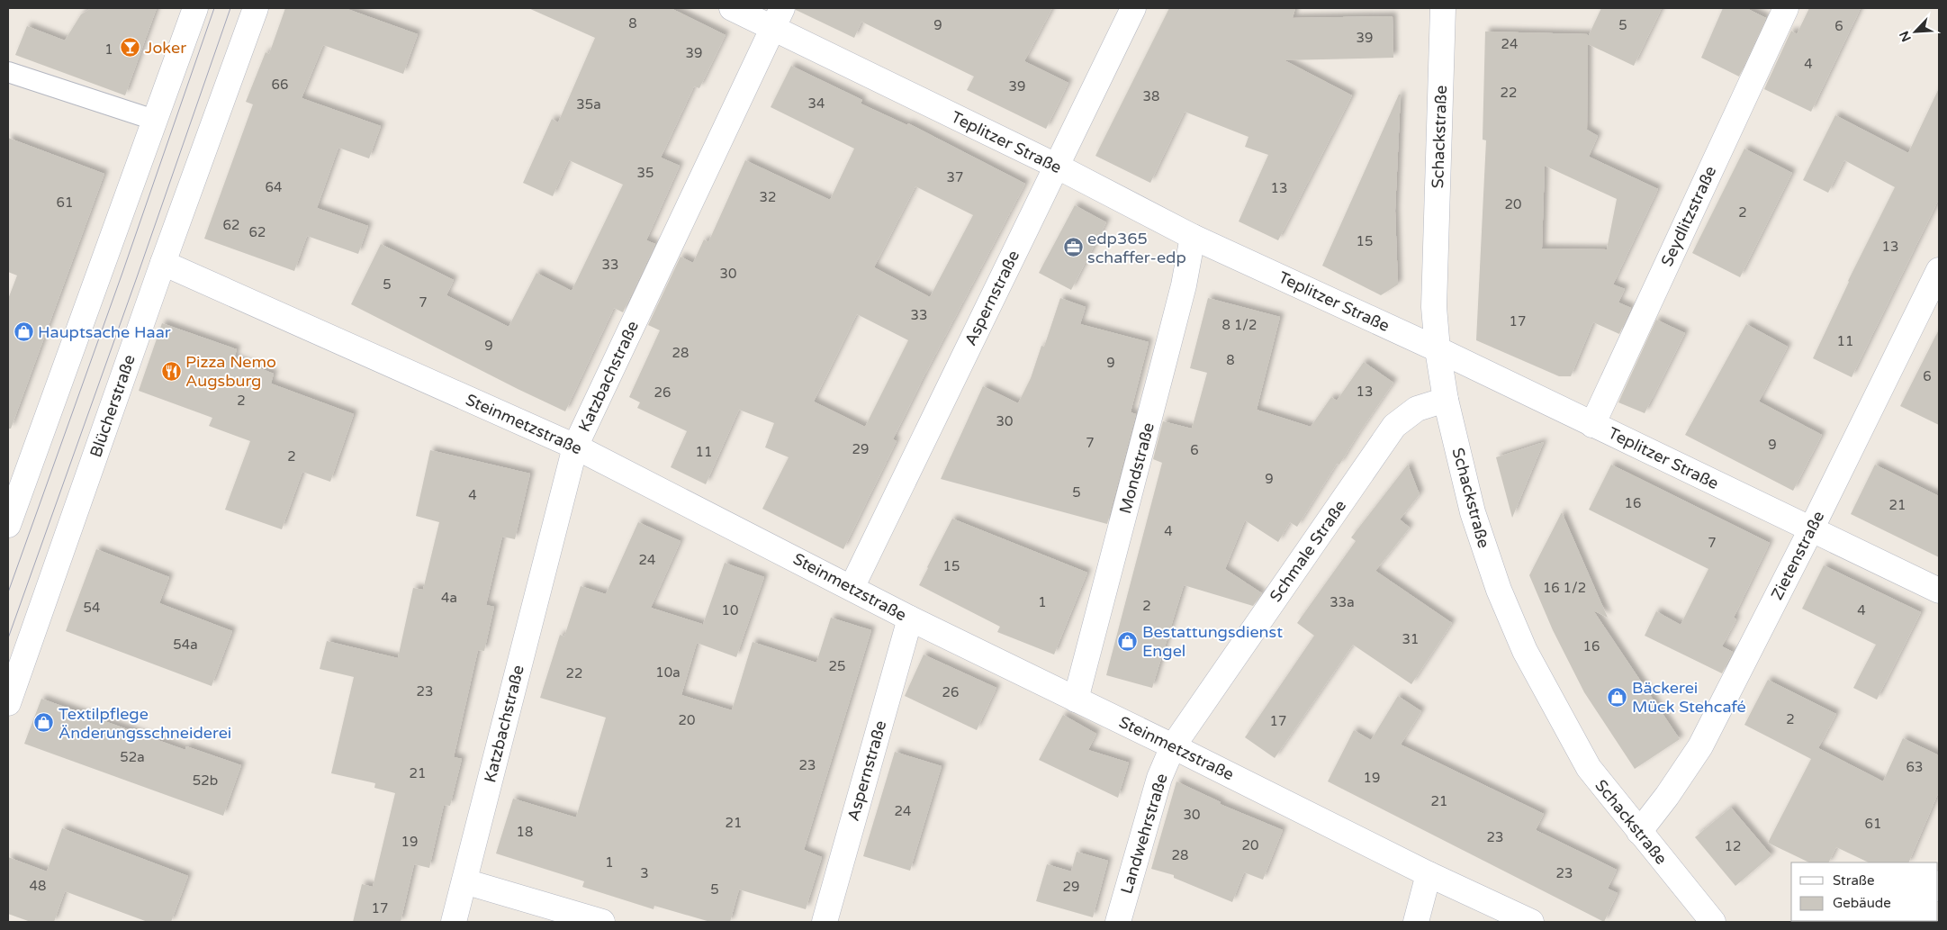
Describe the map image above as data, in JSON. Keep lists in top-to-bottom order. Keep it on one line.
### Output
{"streets":{"street":["Schackstraße","Teplitzer Straße","Seydlitzstraße","Aspernstraße","Katzbachstraße","Blücherstraße","Steinmetzstraße","Mondstraße","Schmale Straße","Zietenstraße","Landwehrstraße"]},"crossings":[["Schackstraße","Teplitzer Straße"],["Schackstraße","Schmale Straße"],["Schackstraße","Zietenstraße"],["Teplitzer Straße","Seydlitzstraße"],["Teplitzer Straße","Aspernstraße"],["Teplitzer Straße","Katzbachstraße"],["Teplitzer Straße","Mondstraße"],["Teplitzer Straße","Zietenstraße"],["Aspernstraße","Steinmetzstraße"],["Katzbachstraße","Steinmetzstraße"],["Blücherstraße","Steinmetzstraße"],["Steinmetzstraße","Mondstraße"],["Steinmetzstraße","Schmale Straße"],["Steinmetzstraße","Landwehrstraße"],["Schmale Straße","Landwehrstraße"]],"places":{"bar":["Joker"],"office":["edp365 schaffer-edp"],"shop":["Hauptsache Haar","Bestattungsdienst Engel","Bäckerei Mück Stehcafé","Textilpflege Änderungsschneiderei"],"restaurant":["Pizza Nemo Augsburg"]},"house_numbers":["8","9","5","6","39","24","1","39","4","66","39","22","38","34","35a","35","37","64","13","32","61","20","2","62","62","15","13","33","30","5","7","33","17","8 1/2","11","9","28","8","9","6","13","26","2","30","7","9","29","6","11","2","9","5","4","16","21","4","7","24","15","16 1/2","4a","1","33a","2","54","10","4","31","54a","16","25","10a","22","23","26","2","20","17","52a","23","63","21","19","52b","21","24","30","21","61","18","23","19","20","12","28","1","3","23","48","29","5","17"],"legend":["Straße","Gebäude"],"north":"bottom left"}
